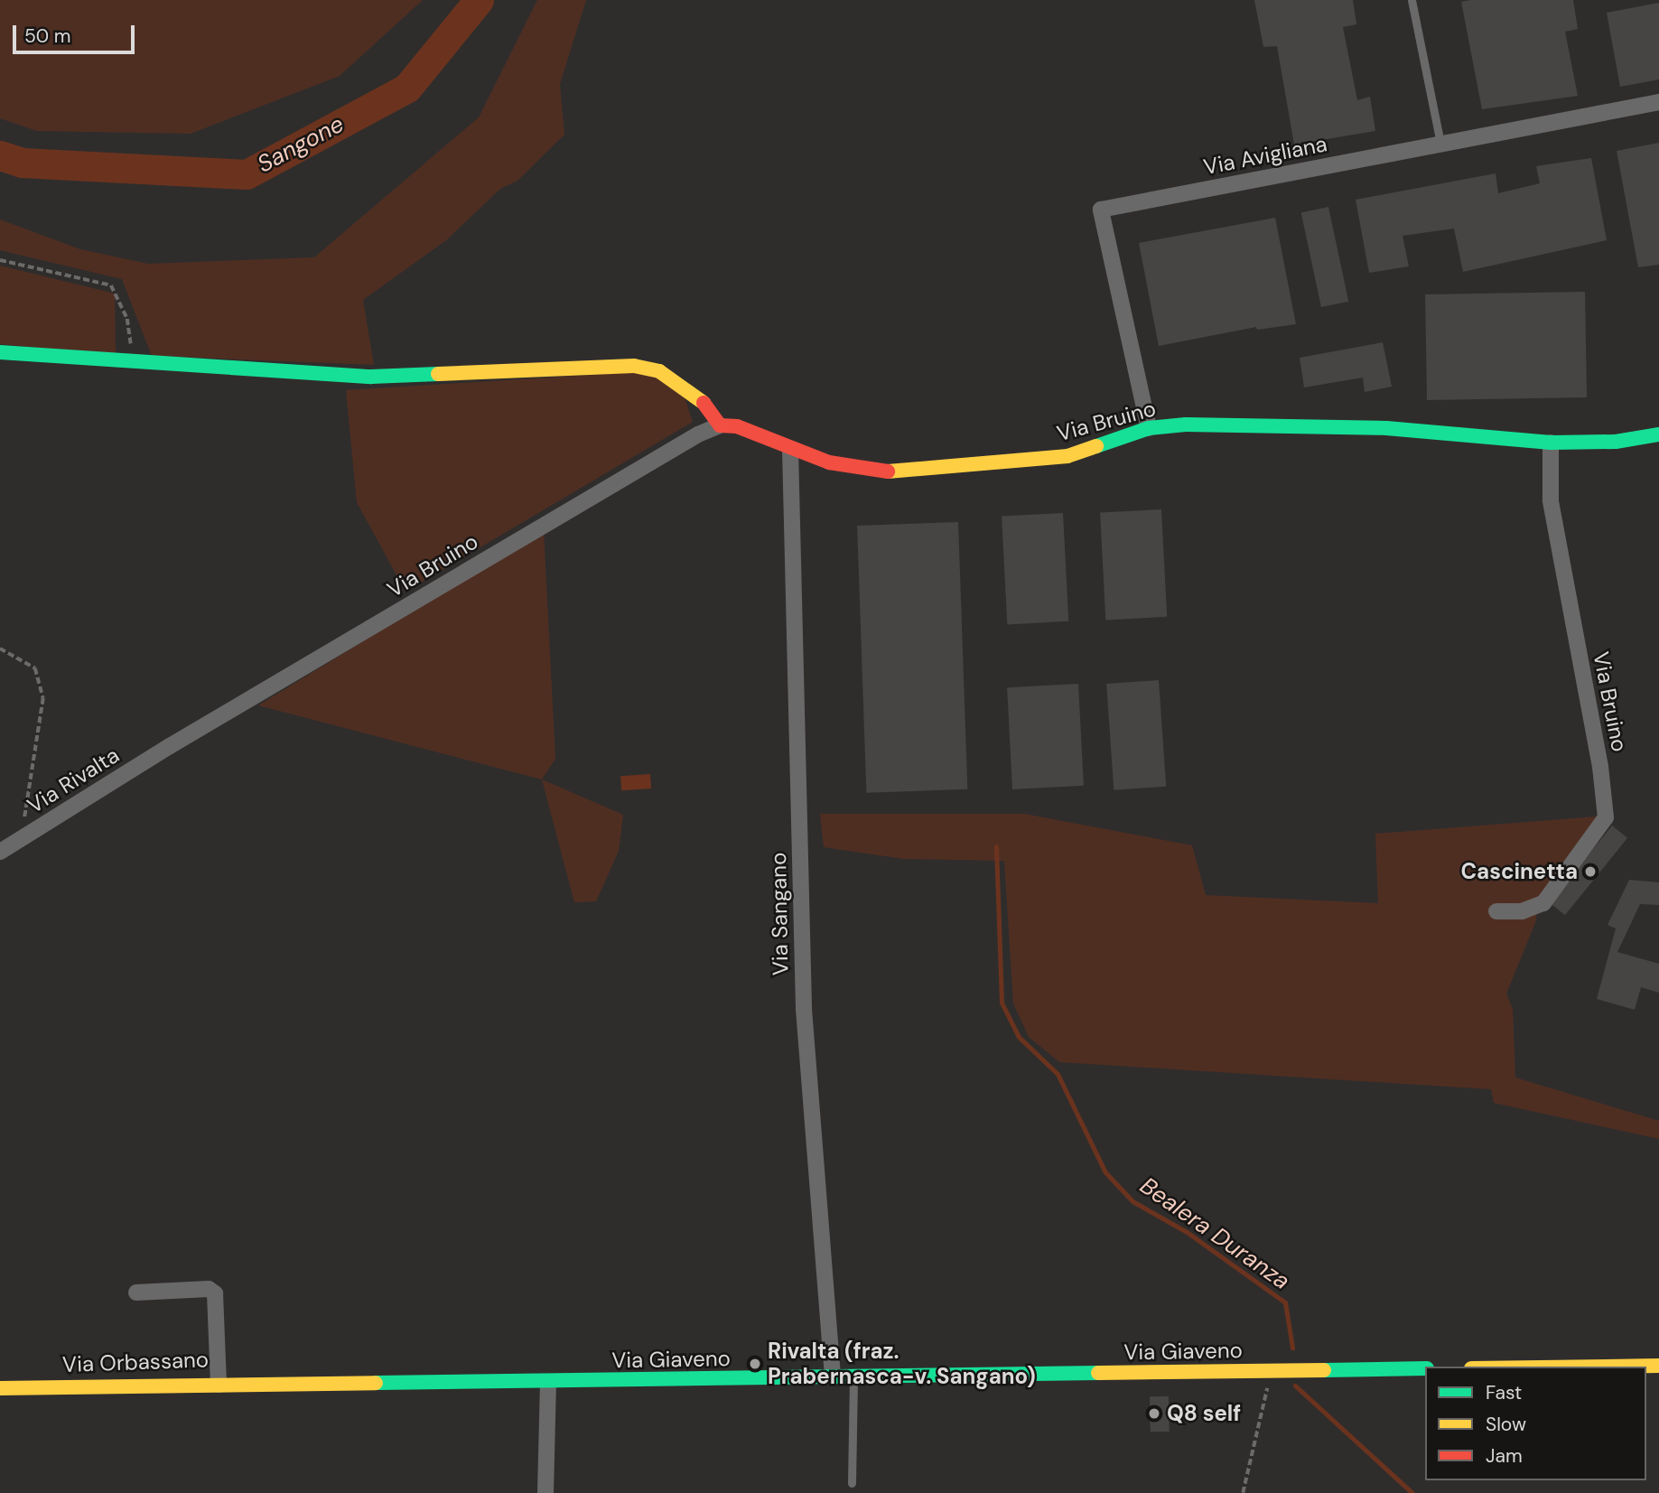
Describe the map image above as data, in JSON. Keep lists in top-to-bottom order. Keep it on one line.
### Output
{"streets":{"street":["Via Avigliana","Via Bruino","Via Rivalta","Via Sangano","Via Giaveno","Via Orbassano"]},"crossings":[["Via Avigliana","Via Bruino"],["Via Bruino","Via Rivalta"],["Via Bruino","Via Sangano"],["Via Sangano","Via Giaveno"],["Via Giaveno","Via Orbassano"]],"water":["Sangone","Bealera Duranza"],"places":["Cascinetta","Rivalta (fraz. Prabernasca-v. Sangano)","Q8 self"],"legend":["Fast","Slow","Jam"],"scale_bar":"50 m"}
